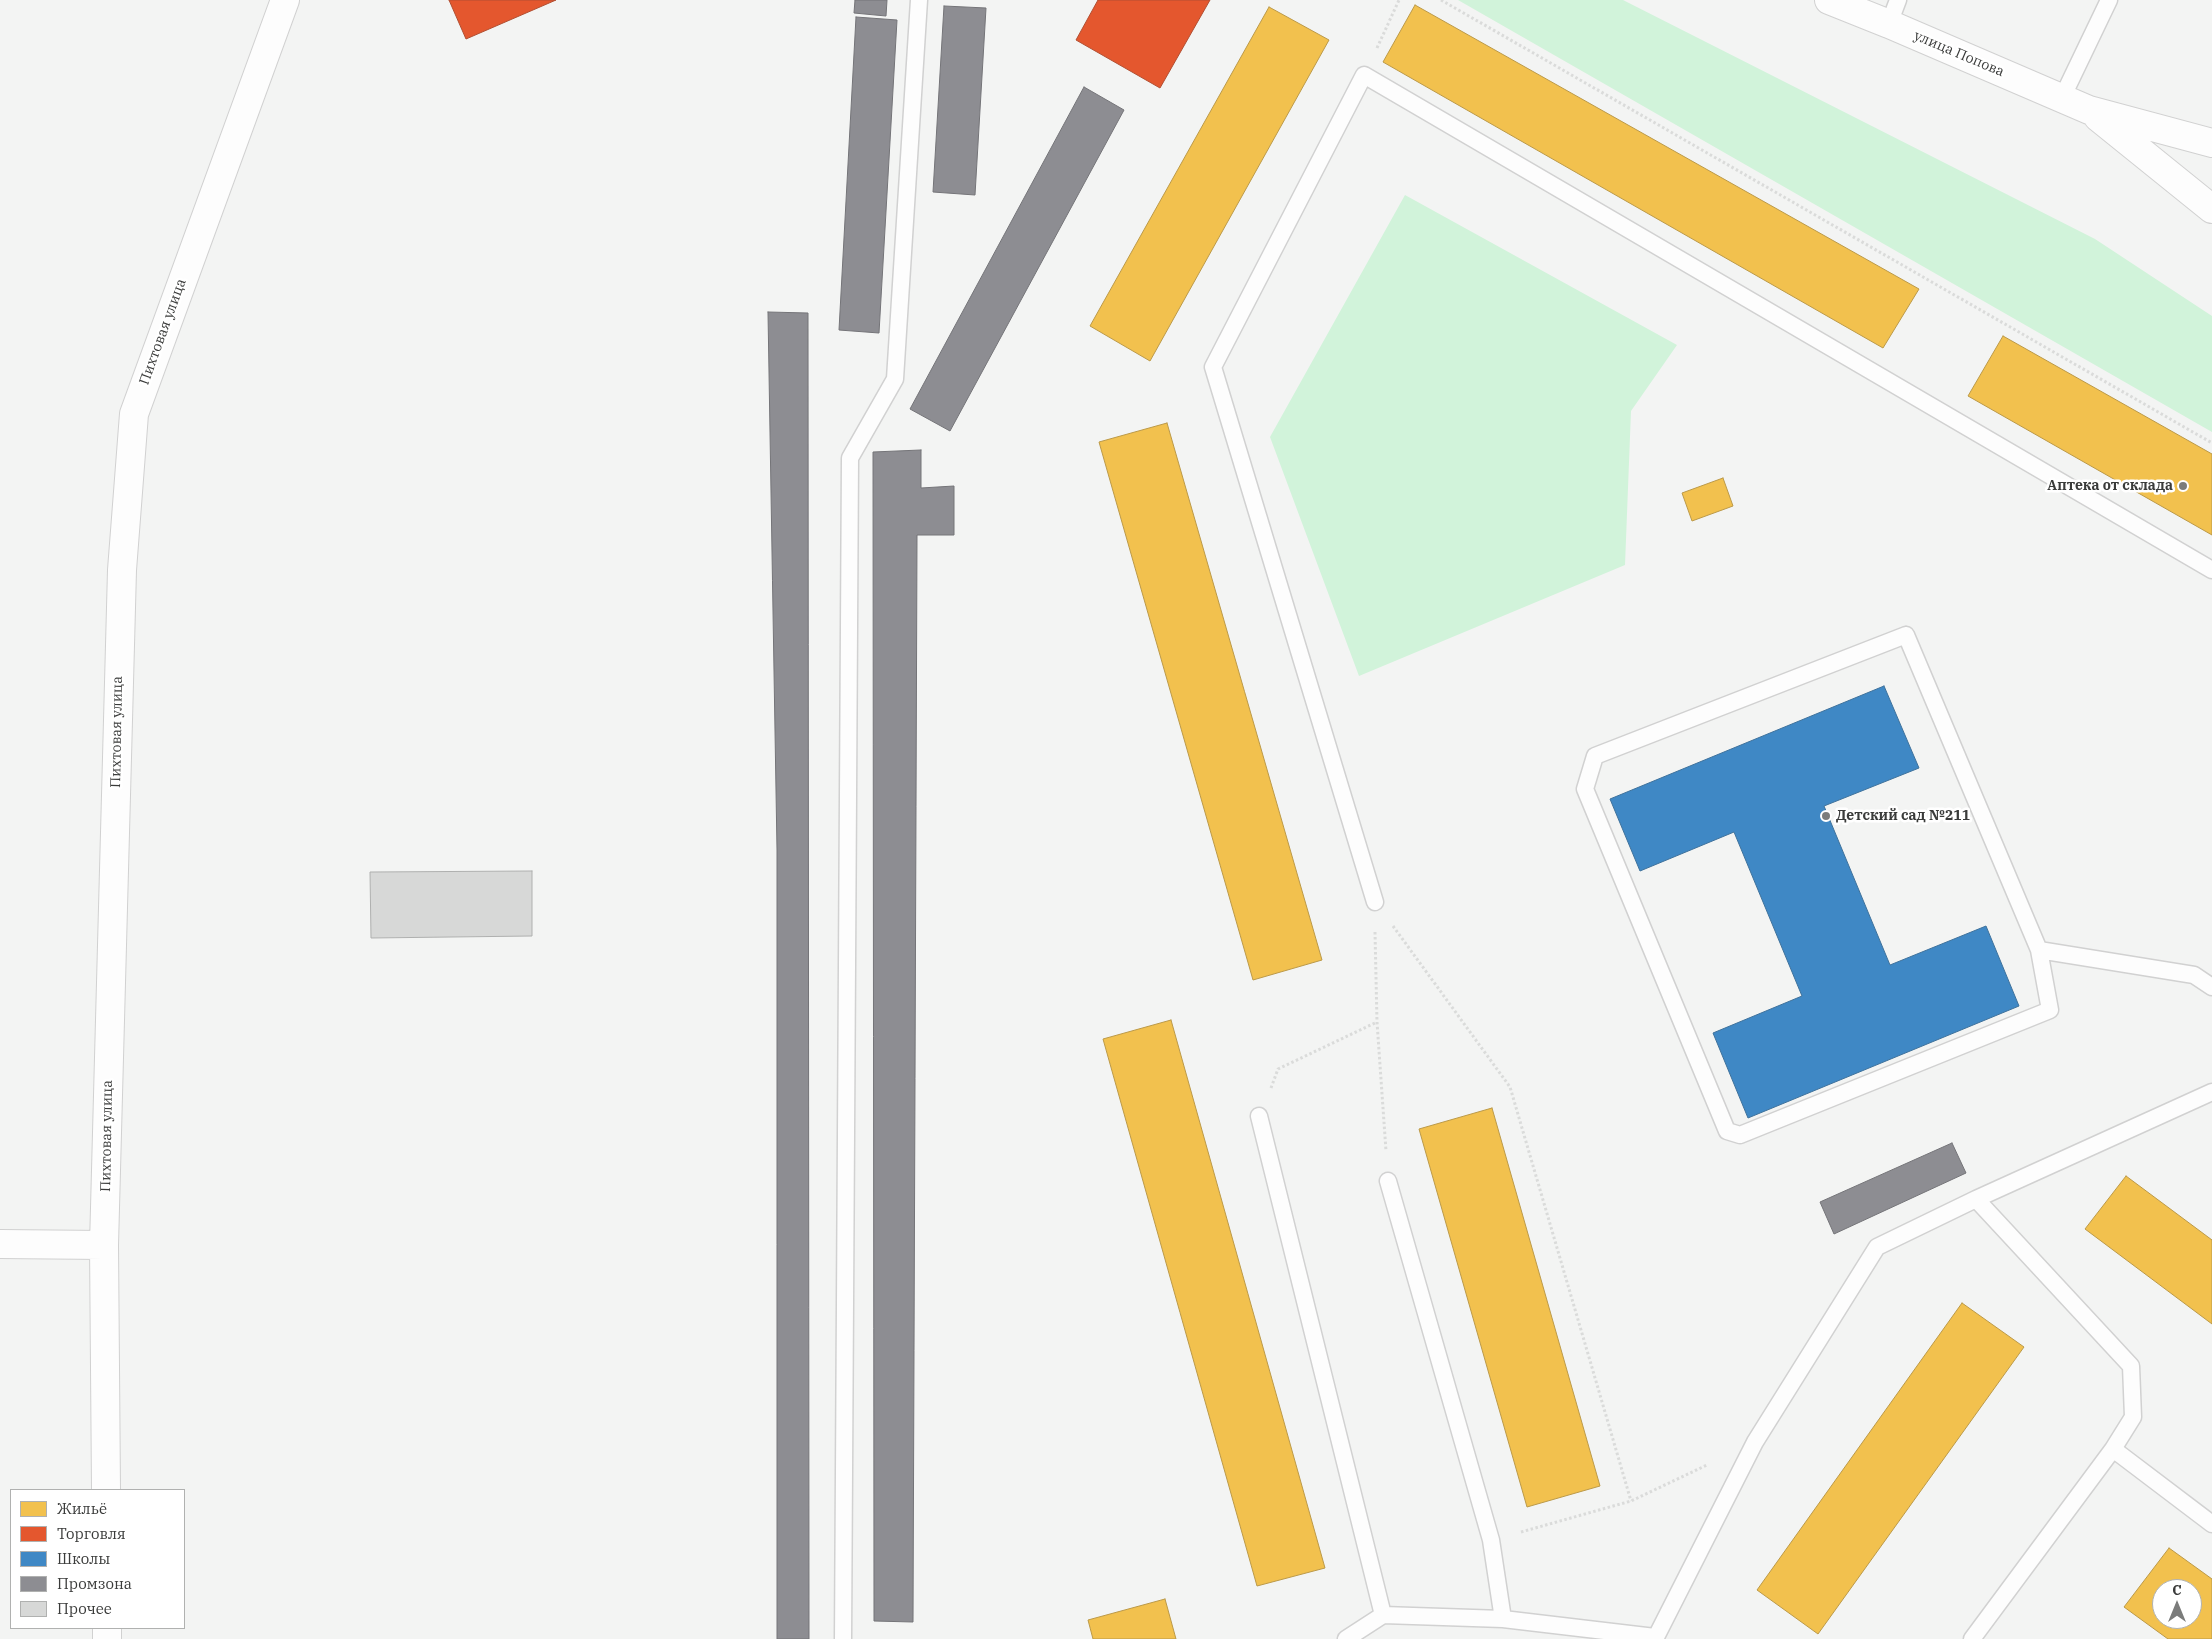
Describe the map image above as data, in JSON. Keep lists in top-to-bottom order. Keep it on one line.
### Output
{"streets":{"street":["улица Попова","Пихтовая улица"]},"places":["Аптека от склада","Детский сад №211"],"legend":["Жильё","Торговля","Школы","Промзона","Прочее"],"north":"top"}
